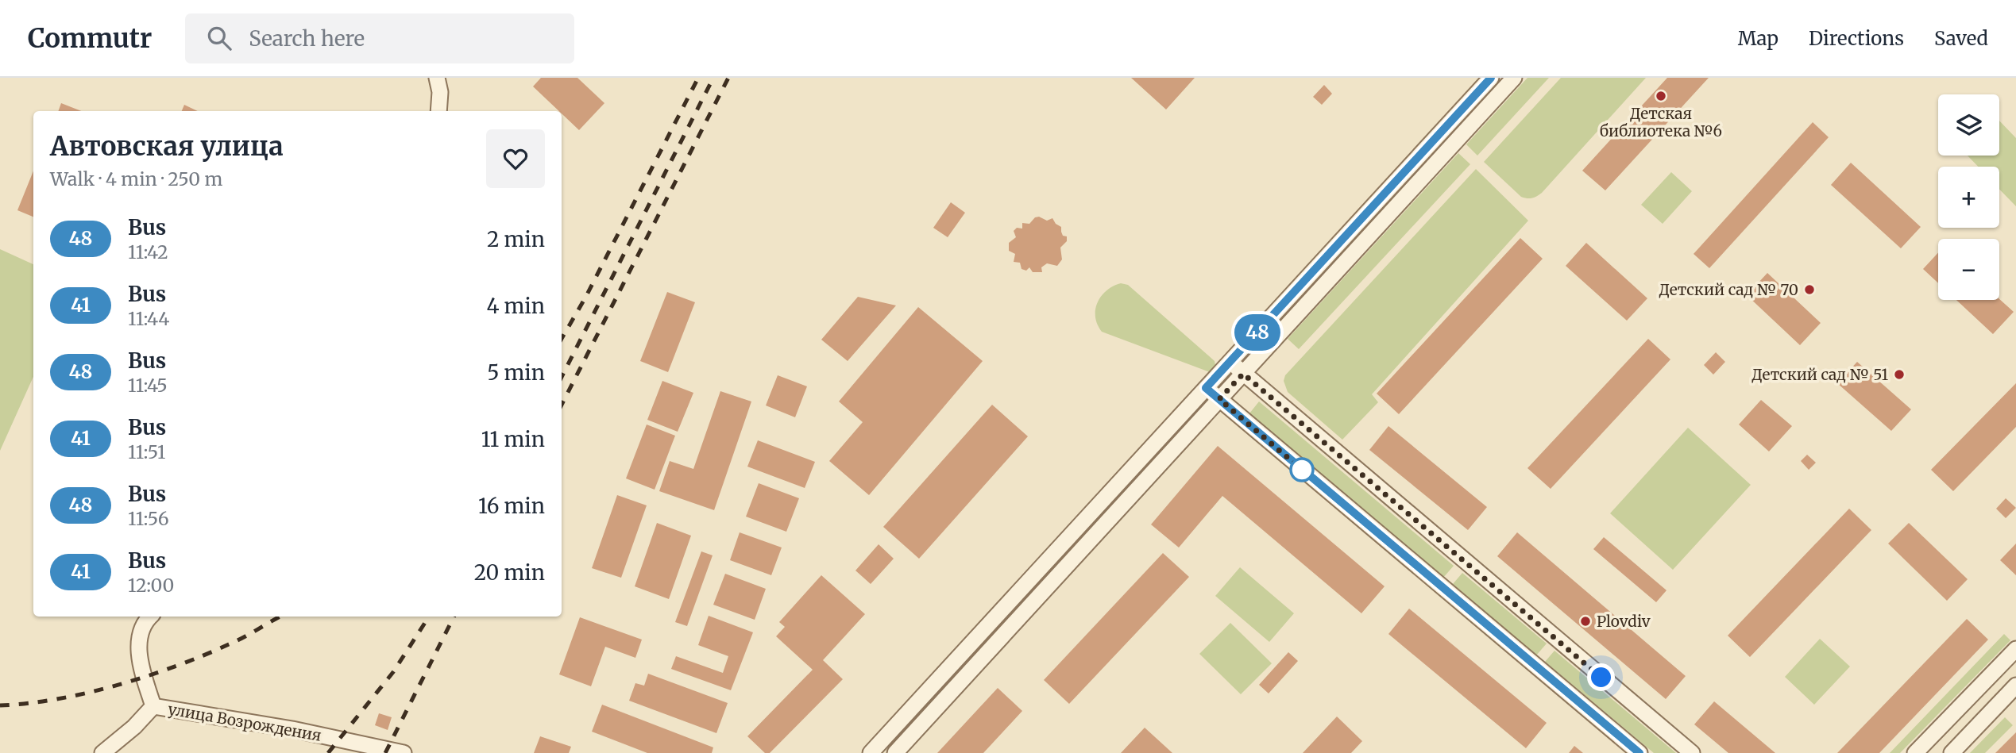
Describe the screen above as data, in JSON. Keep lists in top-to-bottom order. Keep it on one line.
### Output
{"streets":{"street":["улица Возрождения"]},"places":["Детская библиотека №6","Детский сад № 70","Детский сад № 51","Plovdiv"],"lines":["bus line 48"],"page":{"header":"Commutr","search":"Search here","nav":["Map","Directions","Saved"],"on_map":"48","map_buttons":["+","−"],"heading":["Автовская улица","Walk · 4 min · 250 m"],"list":[{"mark":"48","name":"Bus","note":"11:42","value":"2 min"},{"mark":"41","name":"Bus","note":"11:44","value":"4 min"},{"mark":"48","name":"Bus","note":"11:45","value":"5 min"},{"mark":"41","name":"Bus","note":"11:51","value":"11 min"},{"mark":"48","name":"Bus","note":"11:56","value":"16 min"},{"mark":"41","name":"Bus","note":"12:00","value":"20 min"}]}}
